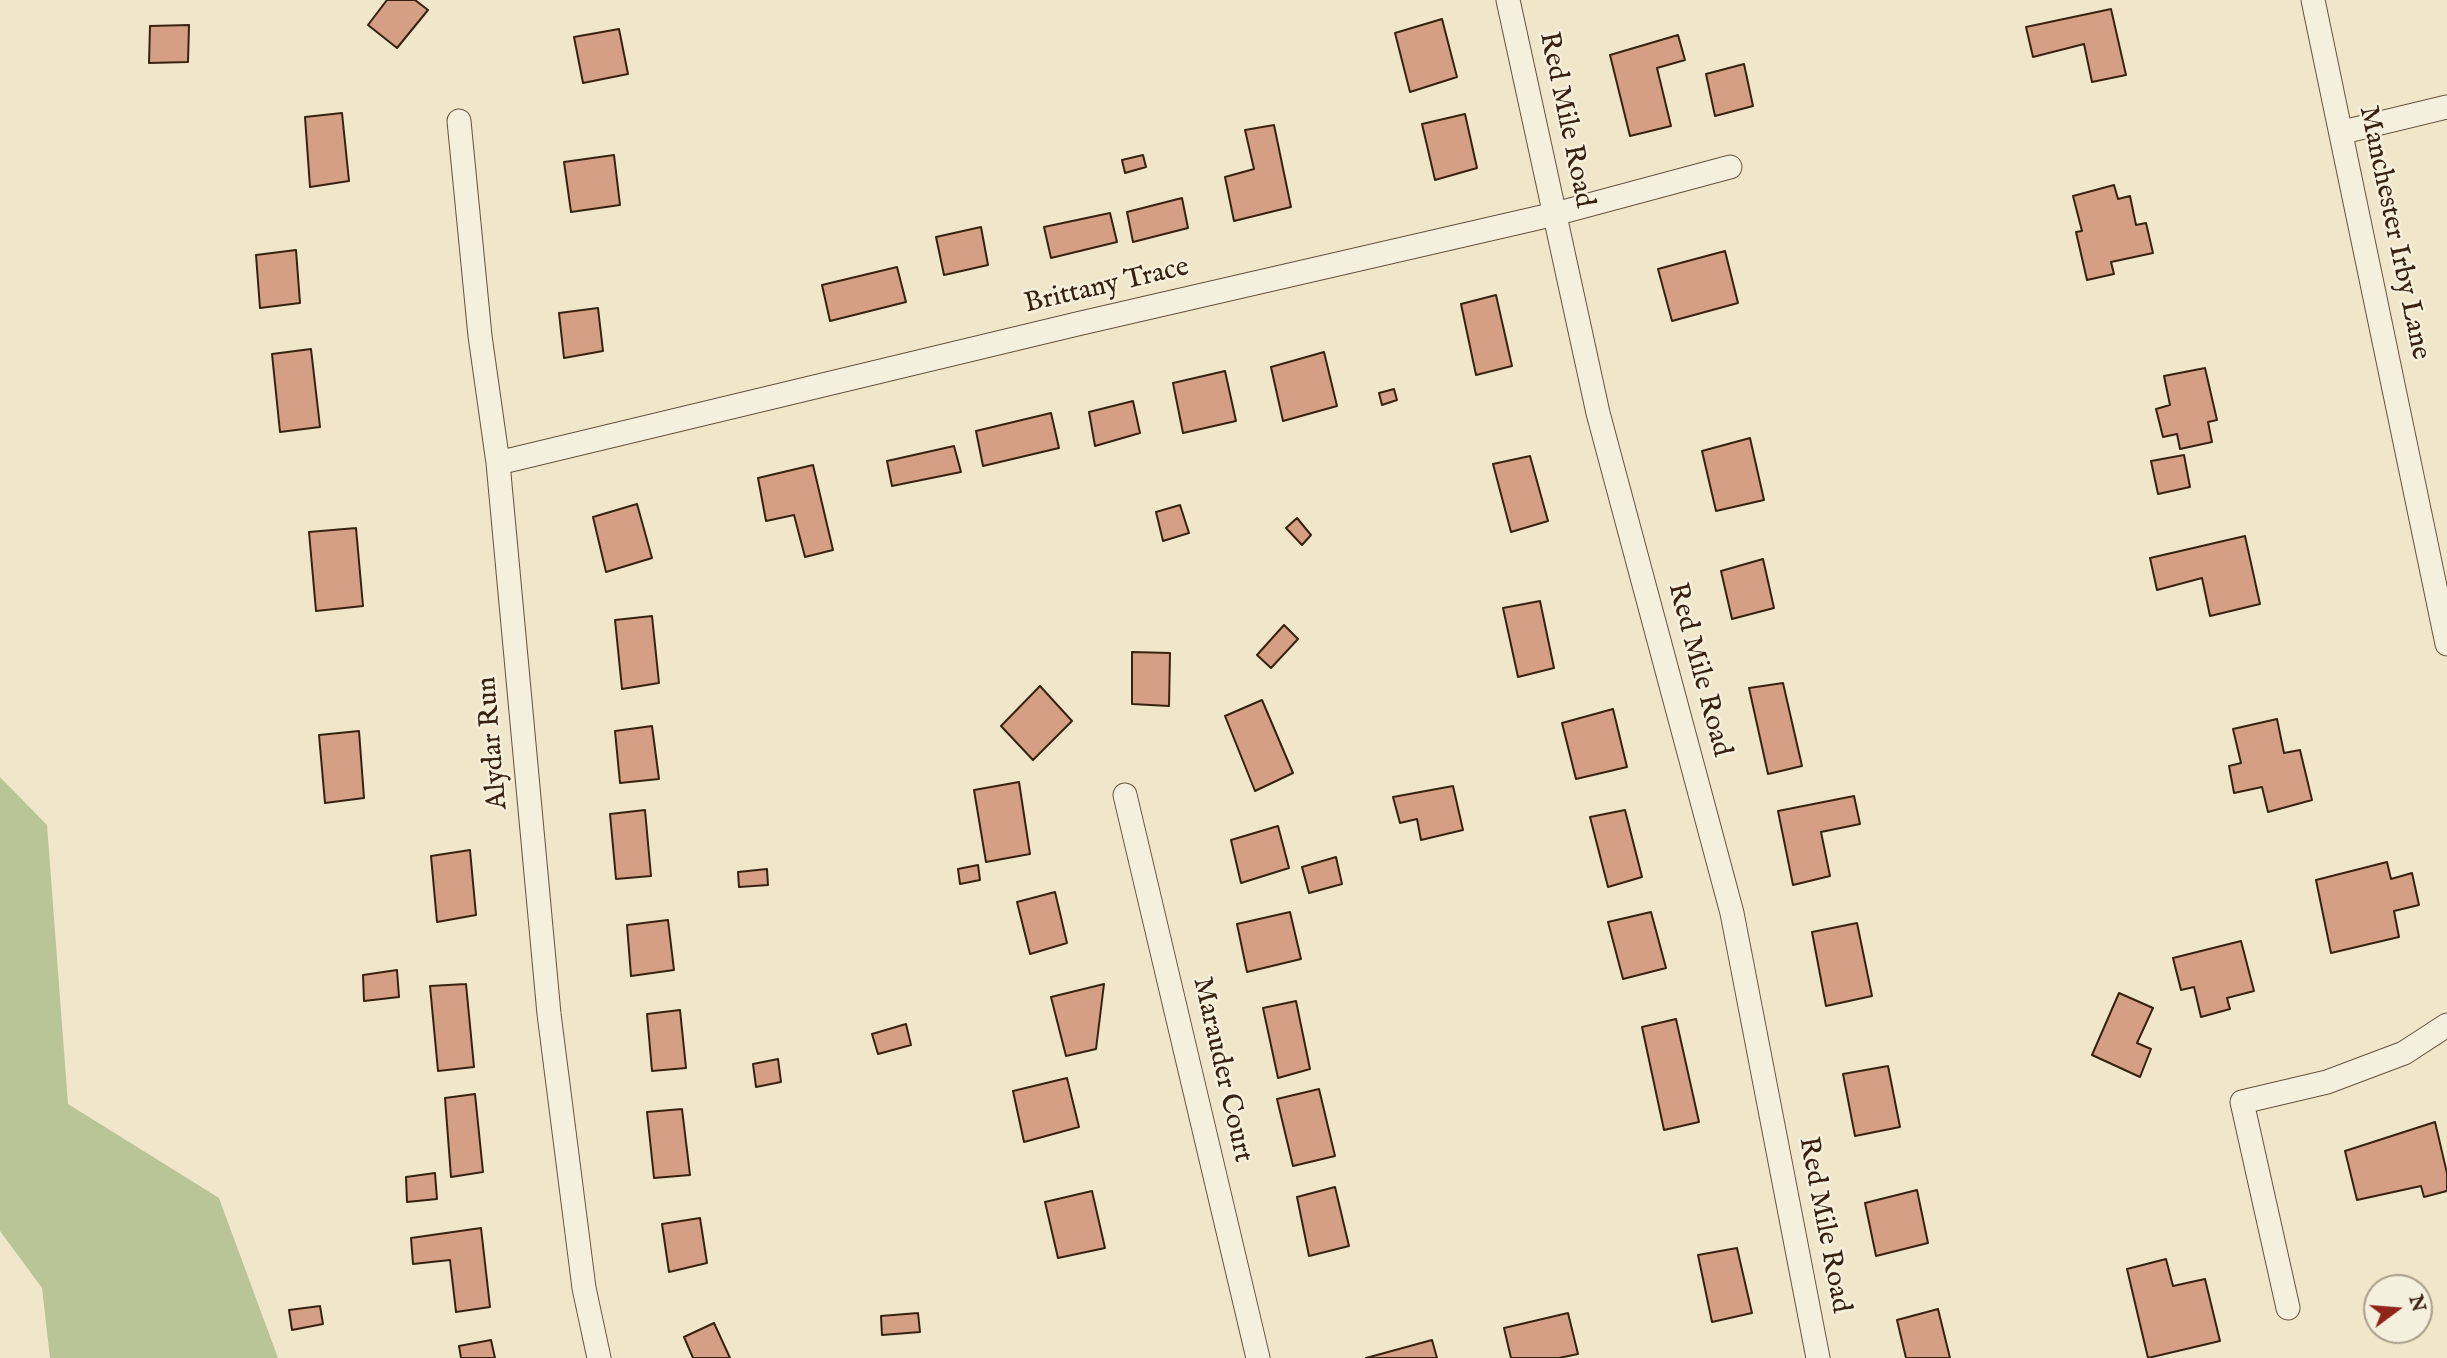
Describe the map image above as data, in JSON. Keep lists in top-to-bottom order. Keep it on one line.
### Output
{"streets":{"street":["Red Mile Road","Manchester Irby Lane","Brittany Trace","Alydar Run","Marauder Court"]},"crossings":[["Red Mile Road","Brittany Trace"],["Brittany Trace","Alydar Run"]],"north":"right"}
